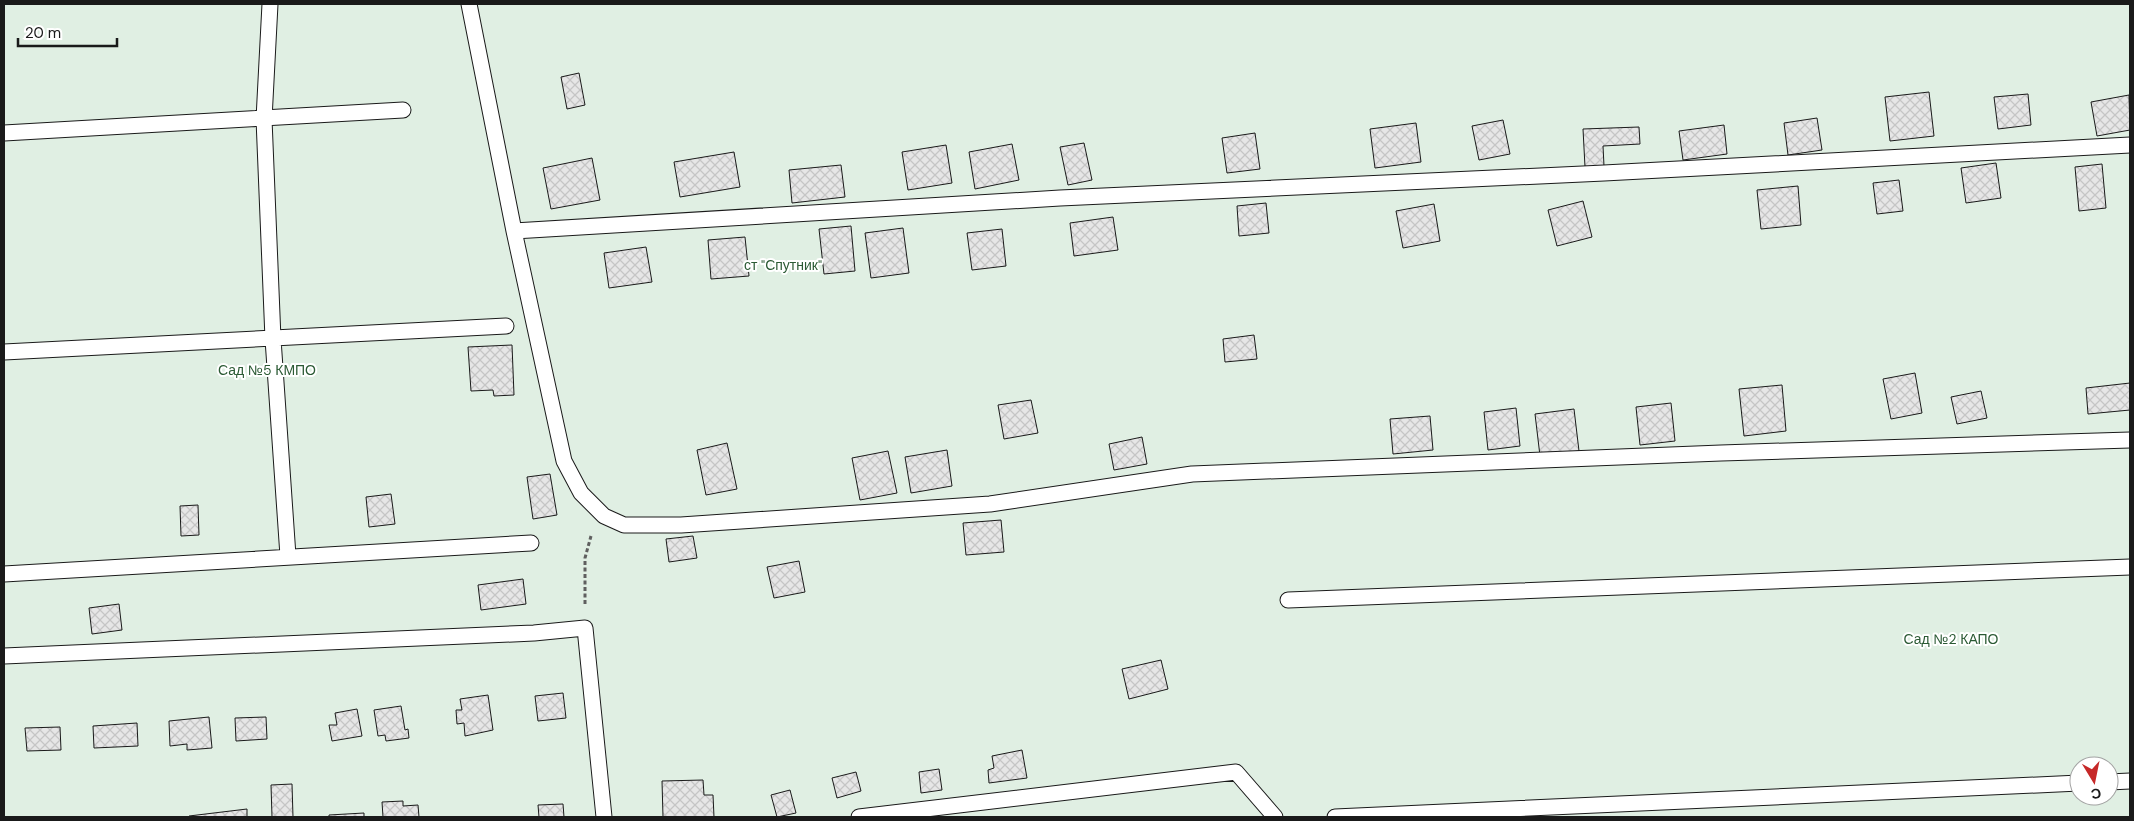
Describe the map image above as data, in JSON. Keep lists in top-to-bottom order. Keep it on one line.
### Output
{"parks":["ст \"Спутник\"","Сад №5 КМПО","Сад №2 КАПО"],"scale_bar":"20 m","north":"bottom"}
